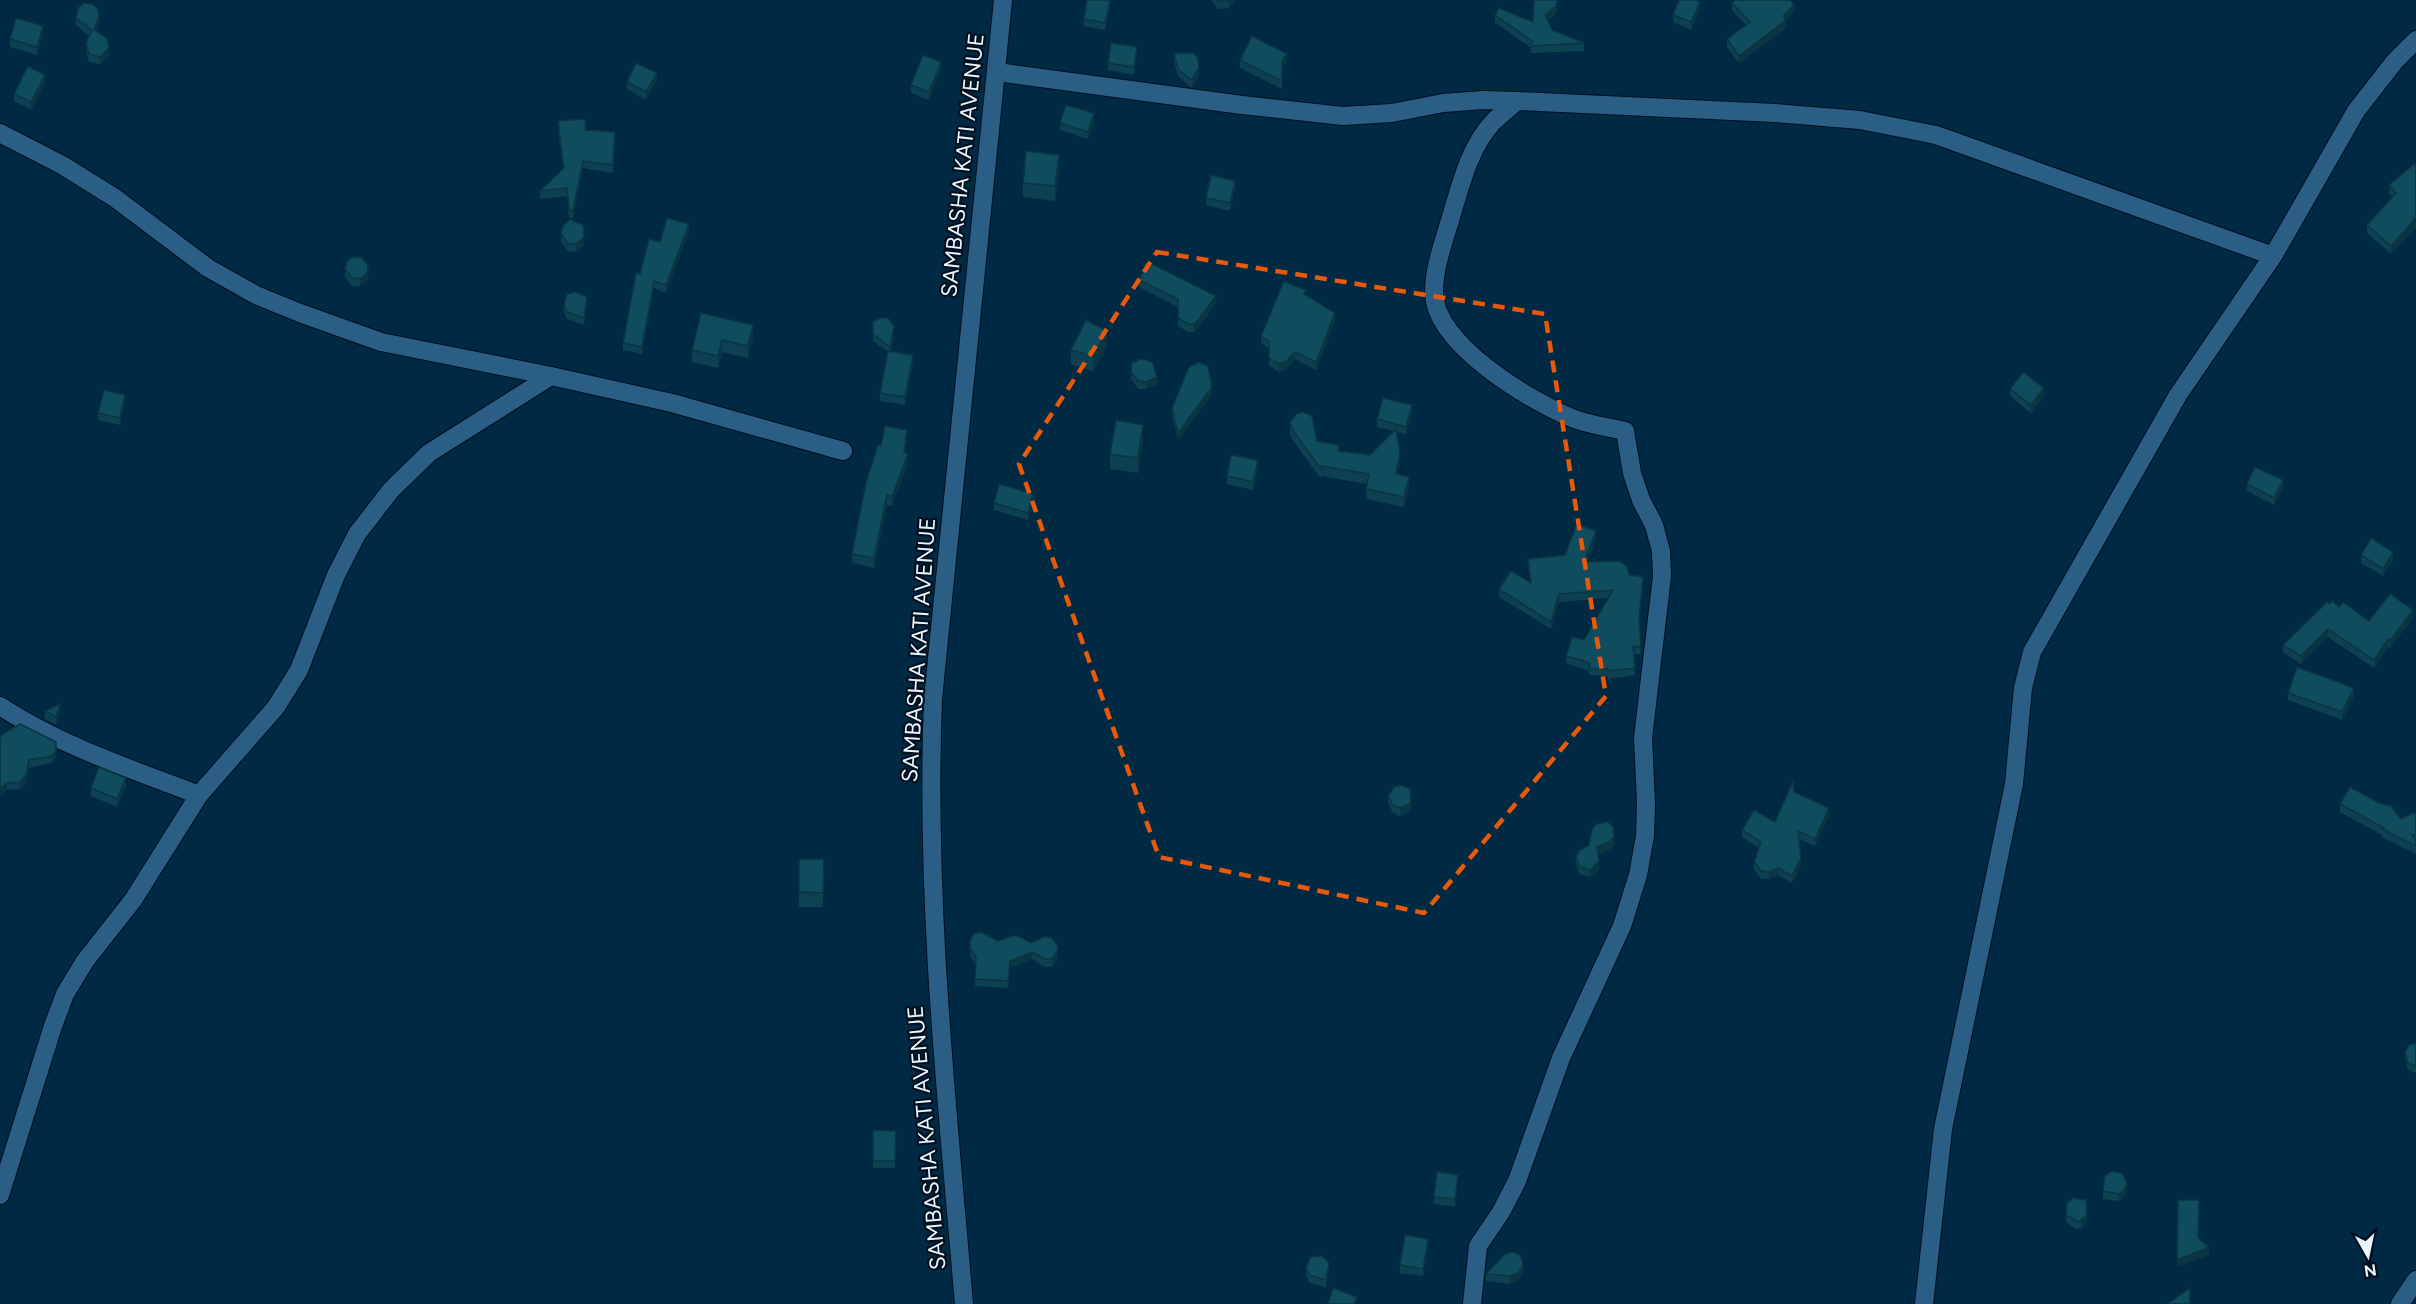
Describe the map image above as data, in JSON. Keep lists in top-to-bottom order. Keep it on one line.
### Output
{"streets":{"street":["SAMBASHA KATI AVENUE"]},"north":"bottom"}
